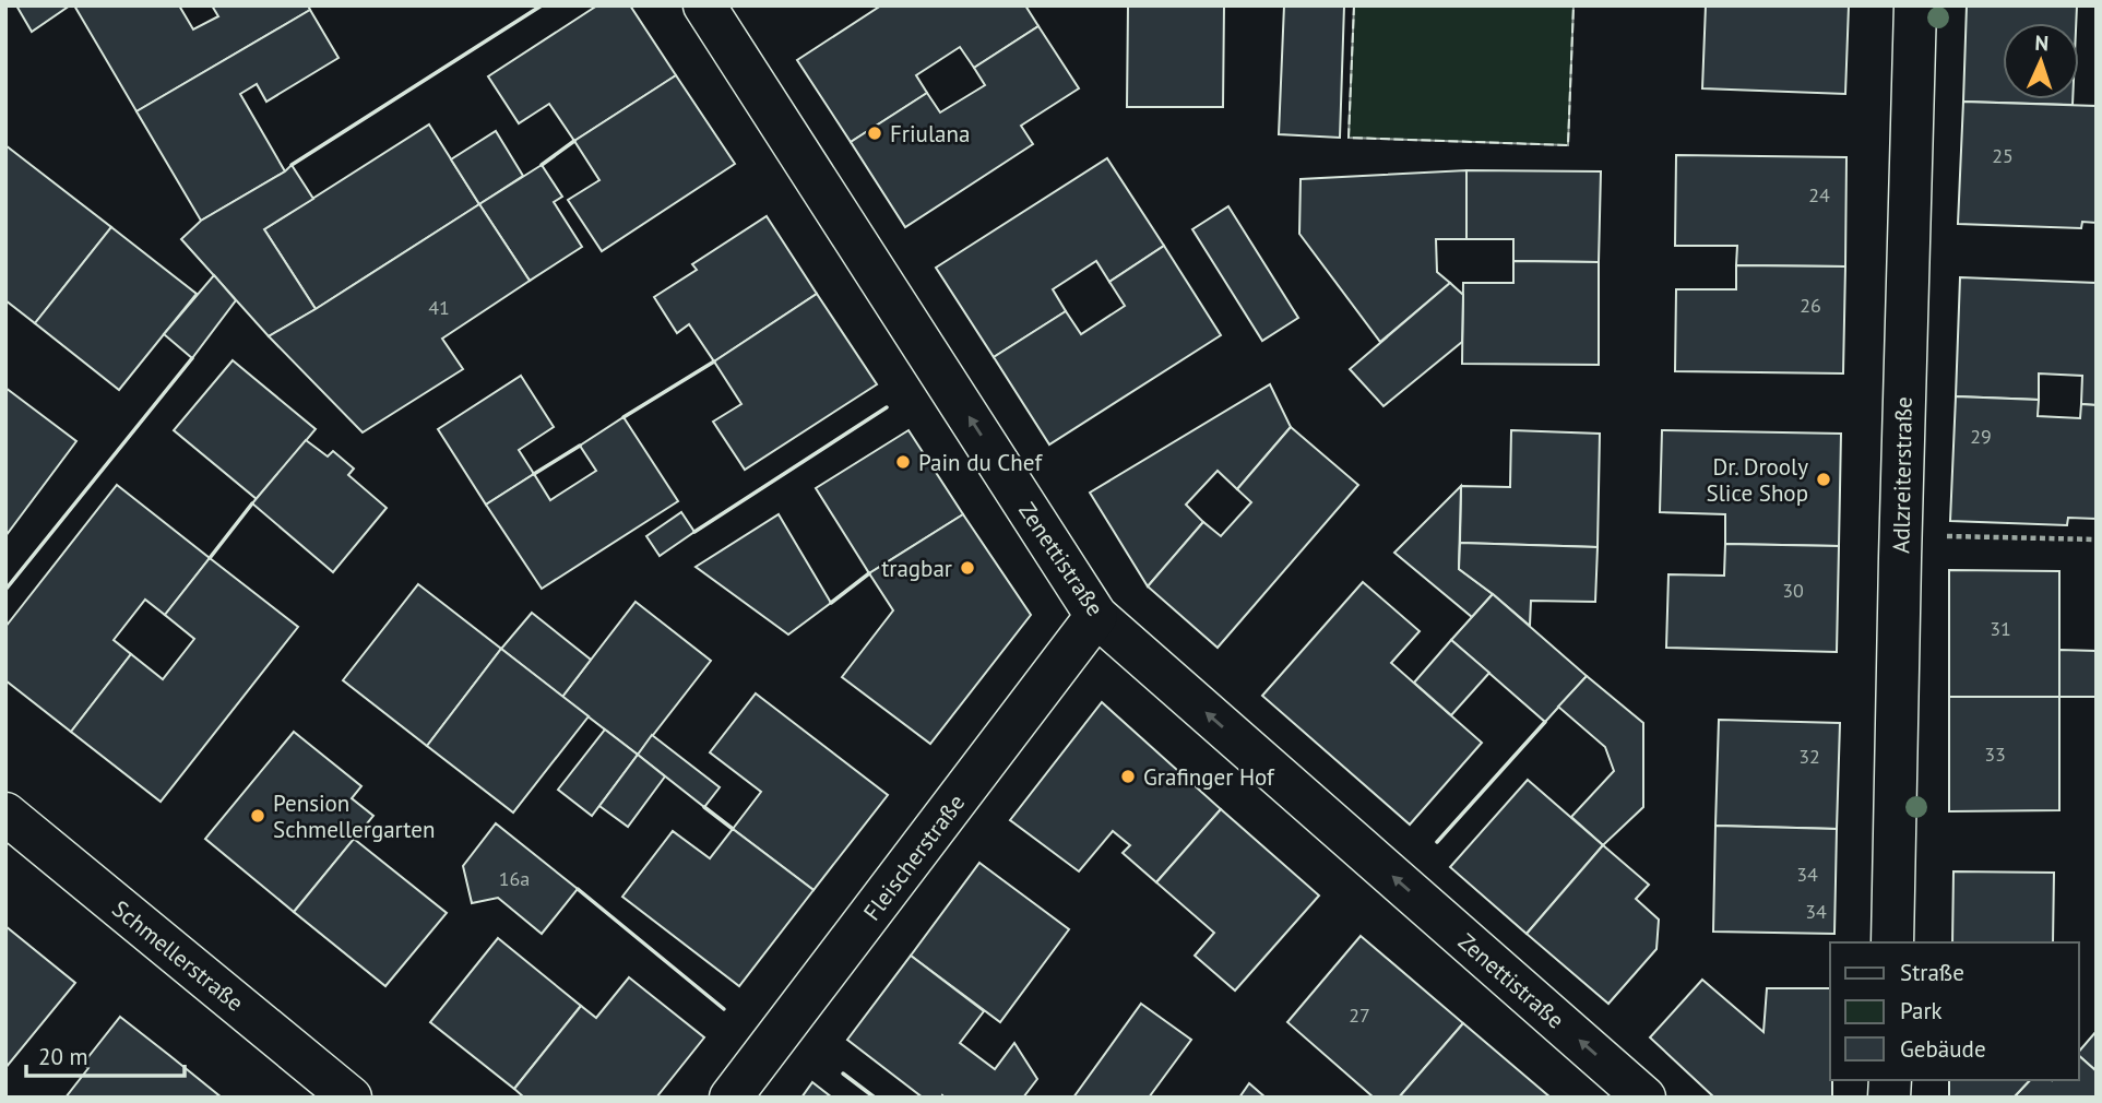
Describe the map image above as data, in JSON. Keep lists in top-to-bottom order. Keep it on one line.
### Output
{"streets":{"street":["Adlzreiterstraße","Zenettistraße","Fleischerstraße","Schmellerstraße"]},"crossings":[["Zenettistraße","Fleischerstraße"]],"one_way":["Zenettistraße"],"places":["Friulana","Pain du Chef","Dr. Drooly Slice Shop","tragbar","Grafinger Hof","Pension Schmellergarten"],"house_numbers":["25","24","26","41","29","30","31","33","32","34","16a","34","27"],"legend":["Straße","Park","Gebäude"],"scale_bar":"20 m","north":"top"}
